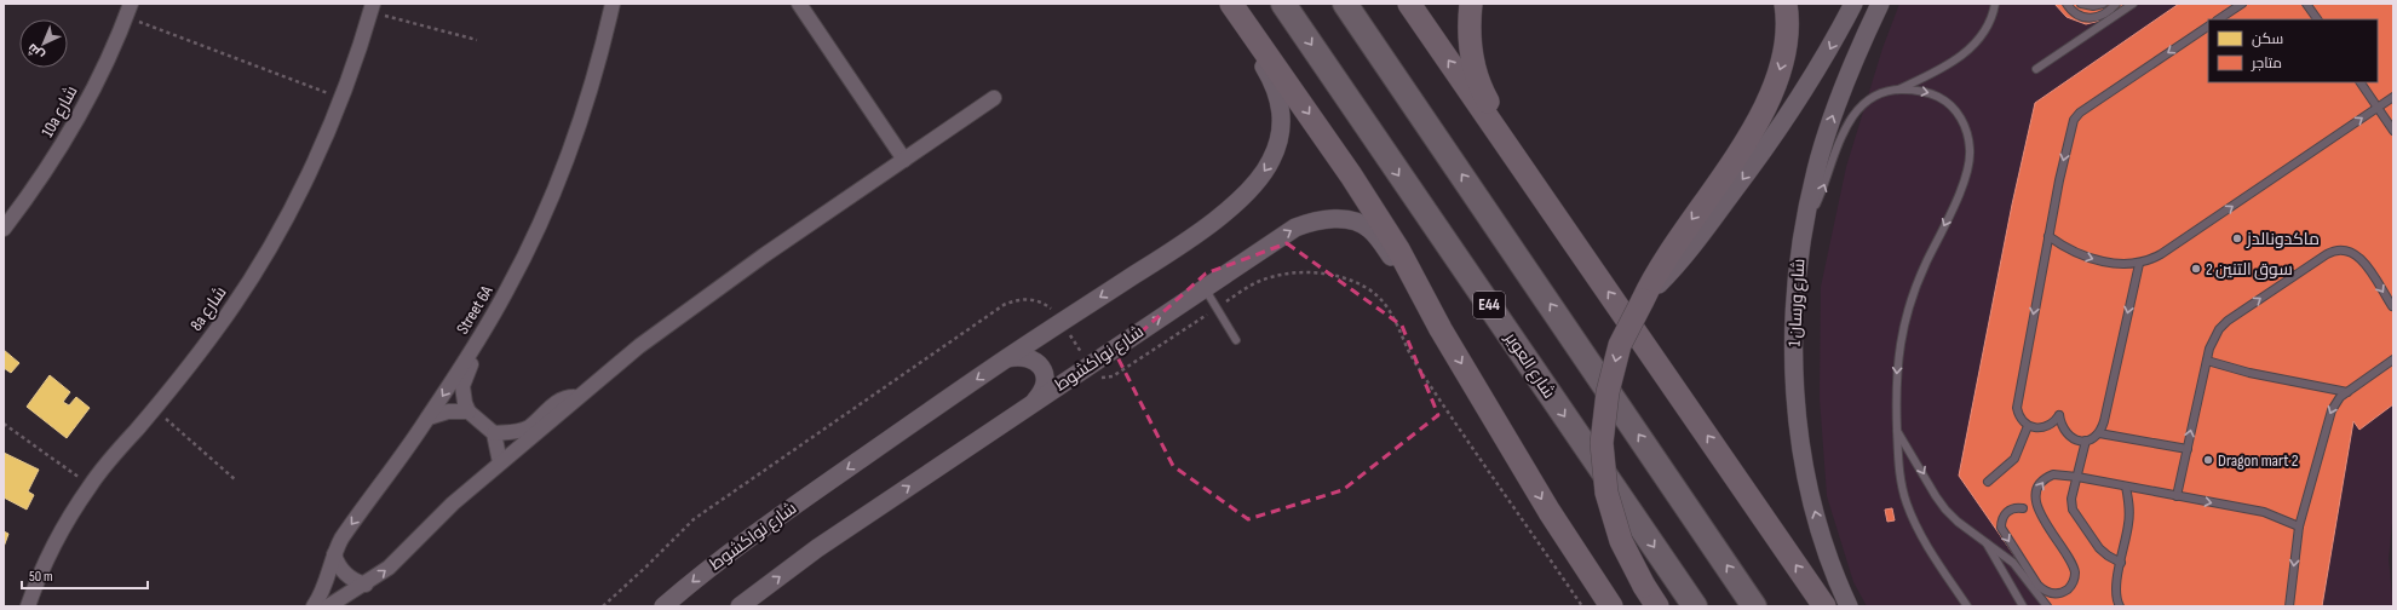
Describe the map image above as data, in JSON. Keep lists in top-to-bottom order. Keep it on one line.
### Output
{"streets":{"highway":["E44","شارع العوير"],"street":["10a شارع","شارع ورسان 1","8a شارع","Street 6A","شارع نواكشوط"]},"one_way":["شارع ورسان 1"],"places":["ماكدونالدز","سوق التنين 2","Dragon mart 2"],"legend":["سكن","متاجر"],"scale_bar":"50 m","north":"bottom left"}
